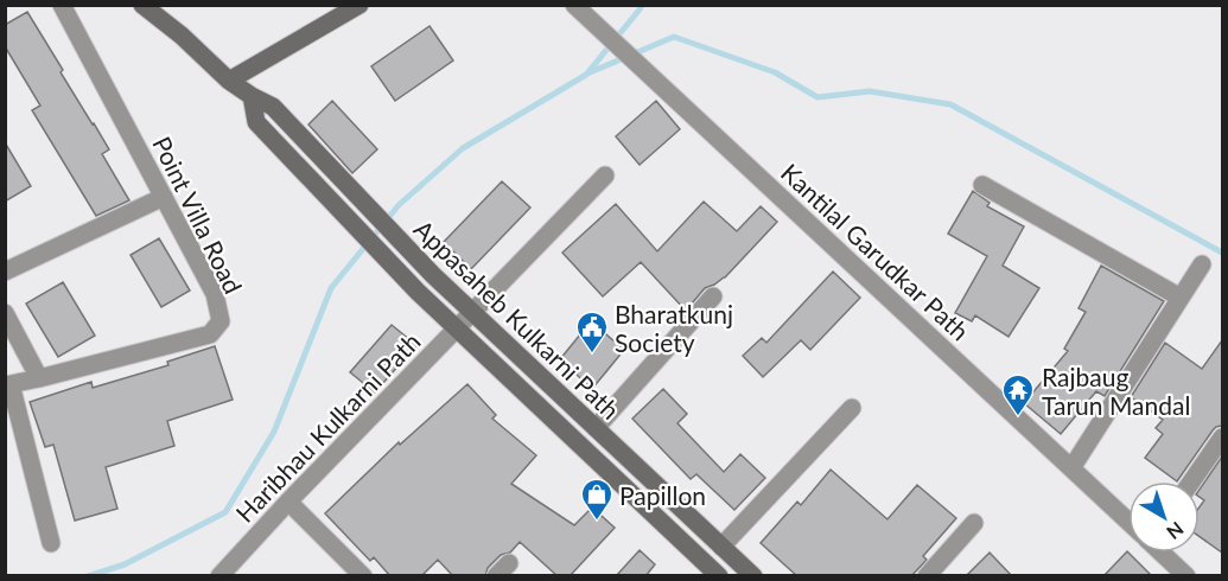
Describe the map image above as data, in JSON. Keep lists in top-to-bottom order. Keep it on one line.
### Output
{"streets":{"street":["Point Villa Road","Kantilal Garudkar Path","Appasaheb Kulkarni Path","Haribhau Kulkarni Path"]},"crossings":[["Appasaheb Kulkarni Path","Haribhau Kulkarni Path"]],"places":{"public building":["Bharatkunj Society"],"temple":["Rajbaug Tarun Mandal"],"shop":["Papillon"]},"north":"bottom right"}
